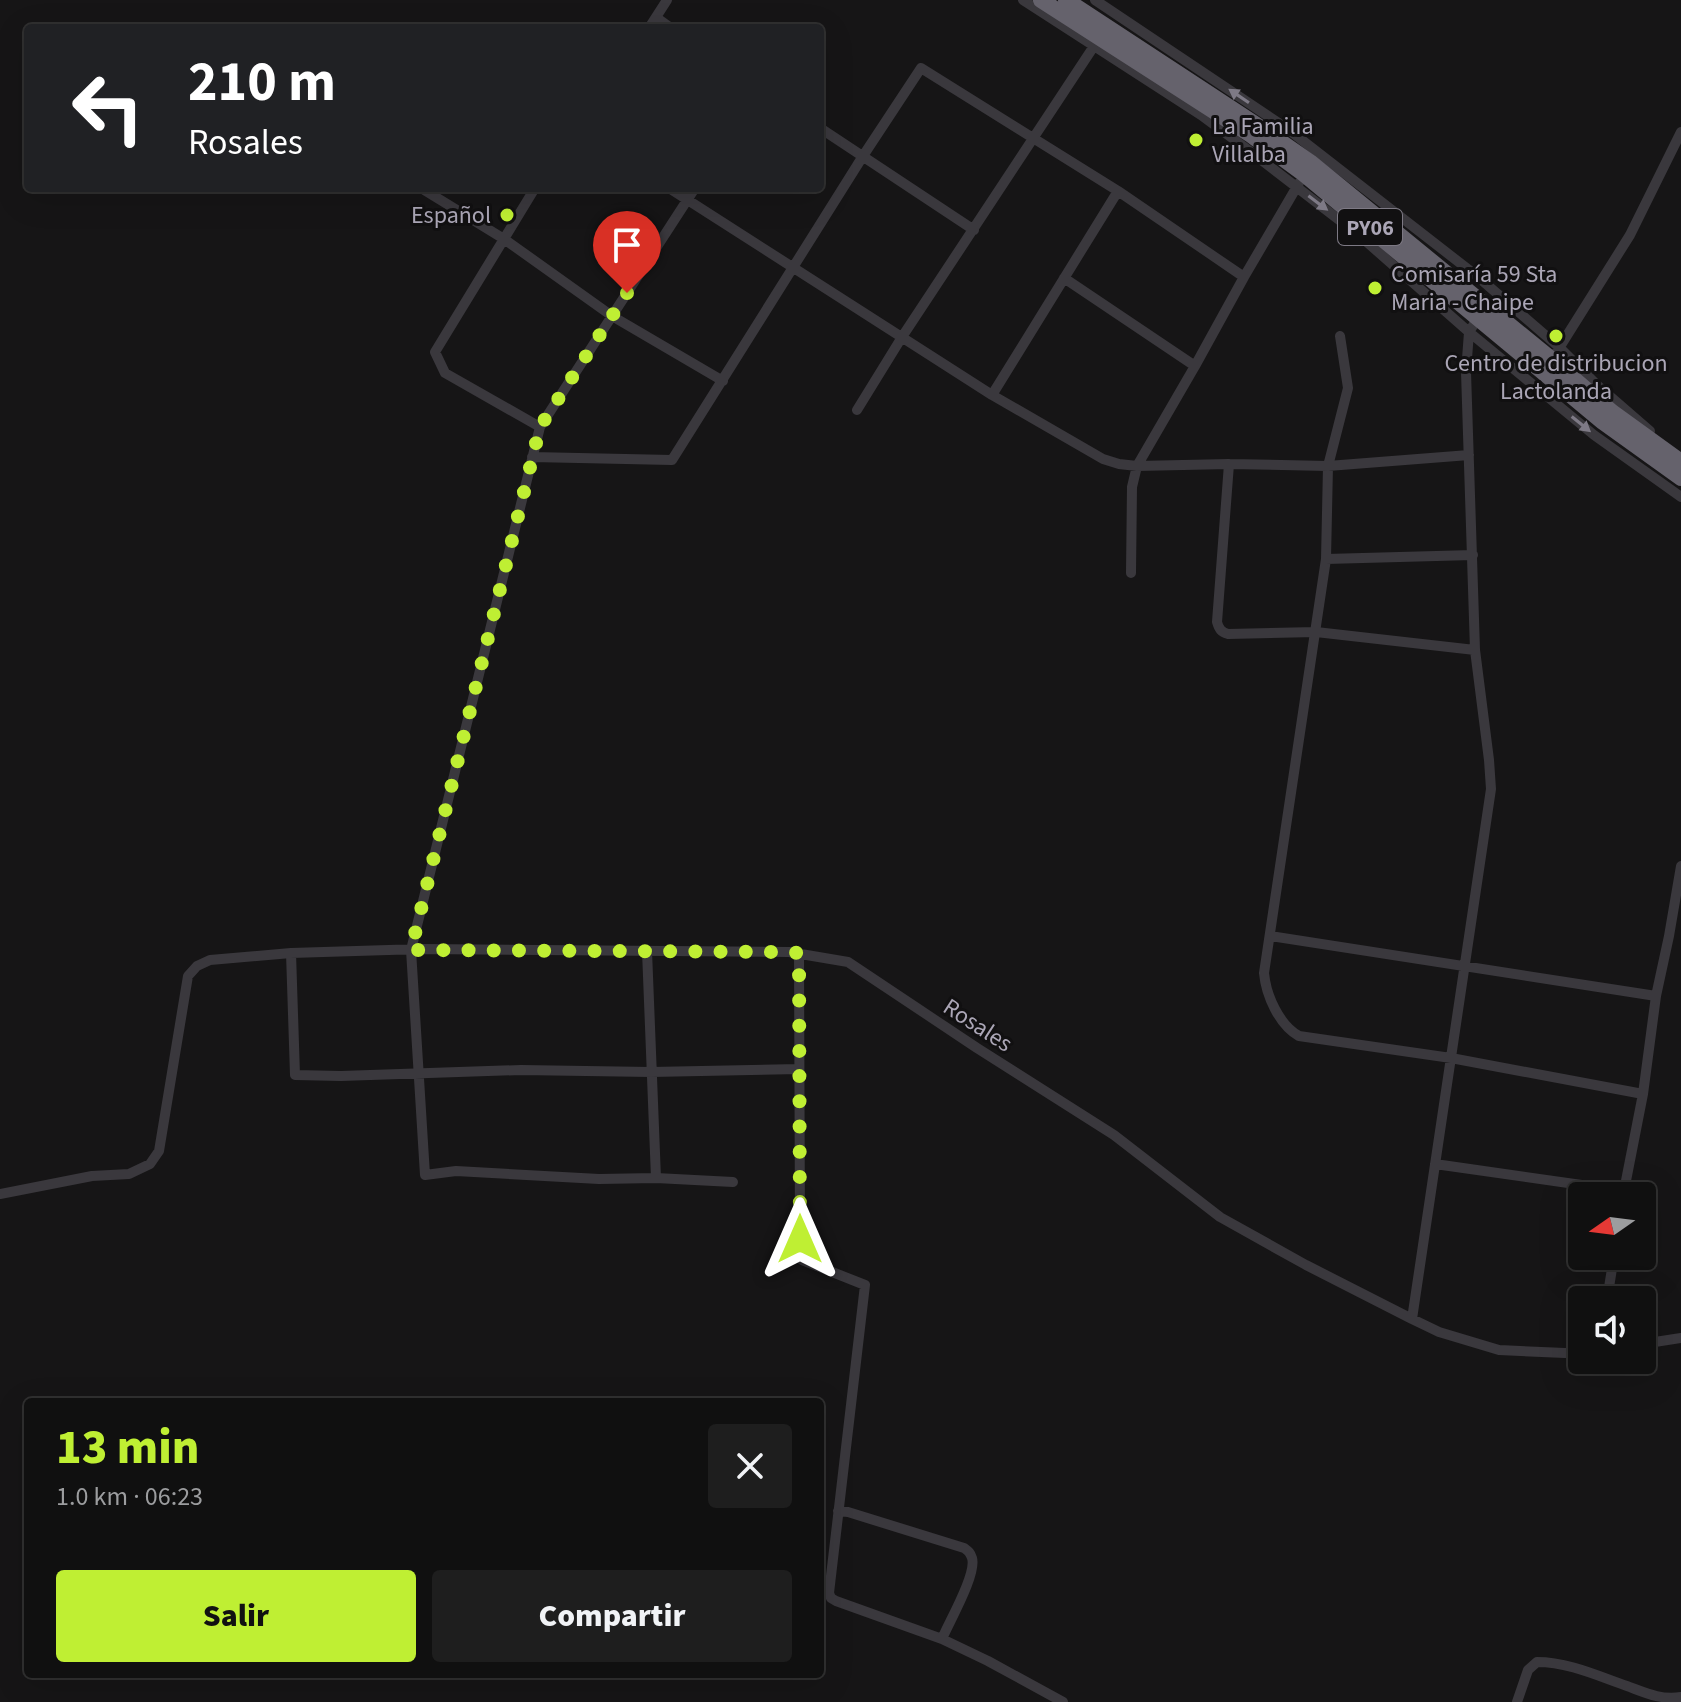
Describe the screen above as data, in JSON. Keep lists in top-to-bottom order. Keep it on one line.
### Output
{"streets":{"highway":["PY06"],"street":["Rosales"]},"places":["La Familia Villalba","Español","Comisaría 59 Sta Maria - Chaipe","Centro de distribucion Lactolanda"],"north":"left","page":{"turn":["210 m","Rosales"],"heading":["13 min","1.0 km · 06:23"],"buttons":["Salir","Compartir"]}}
